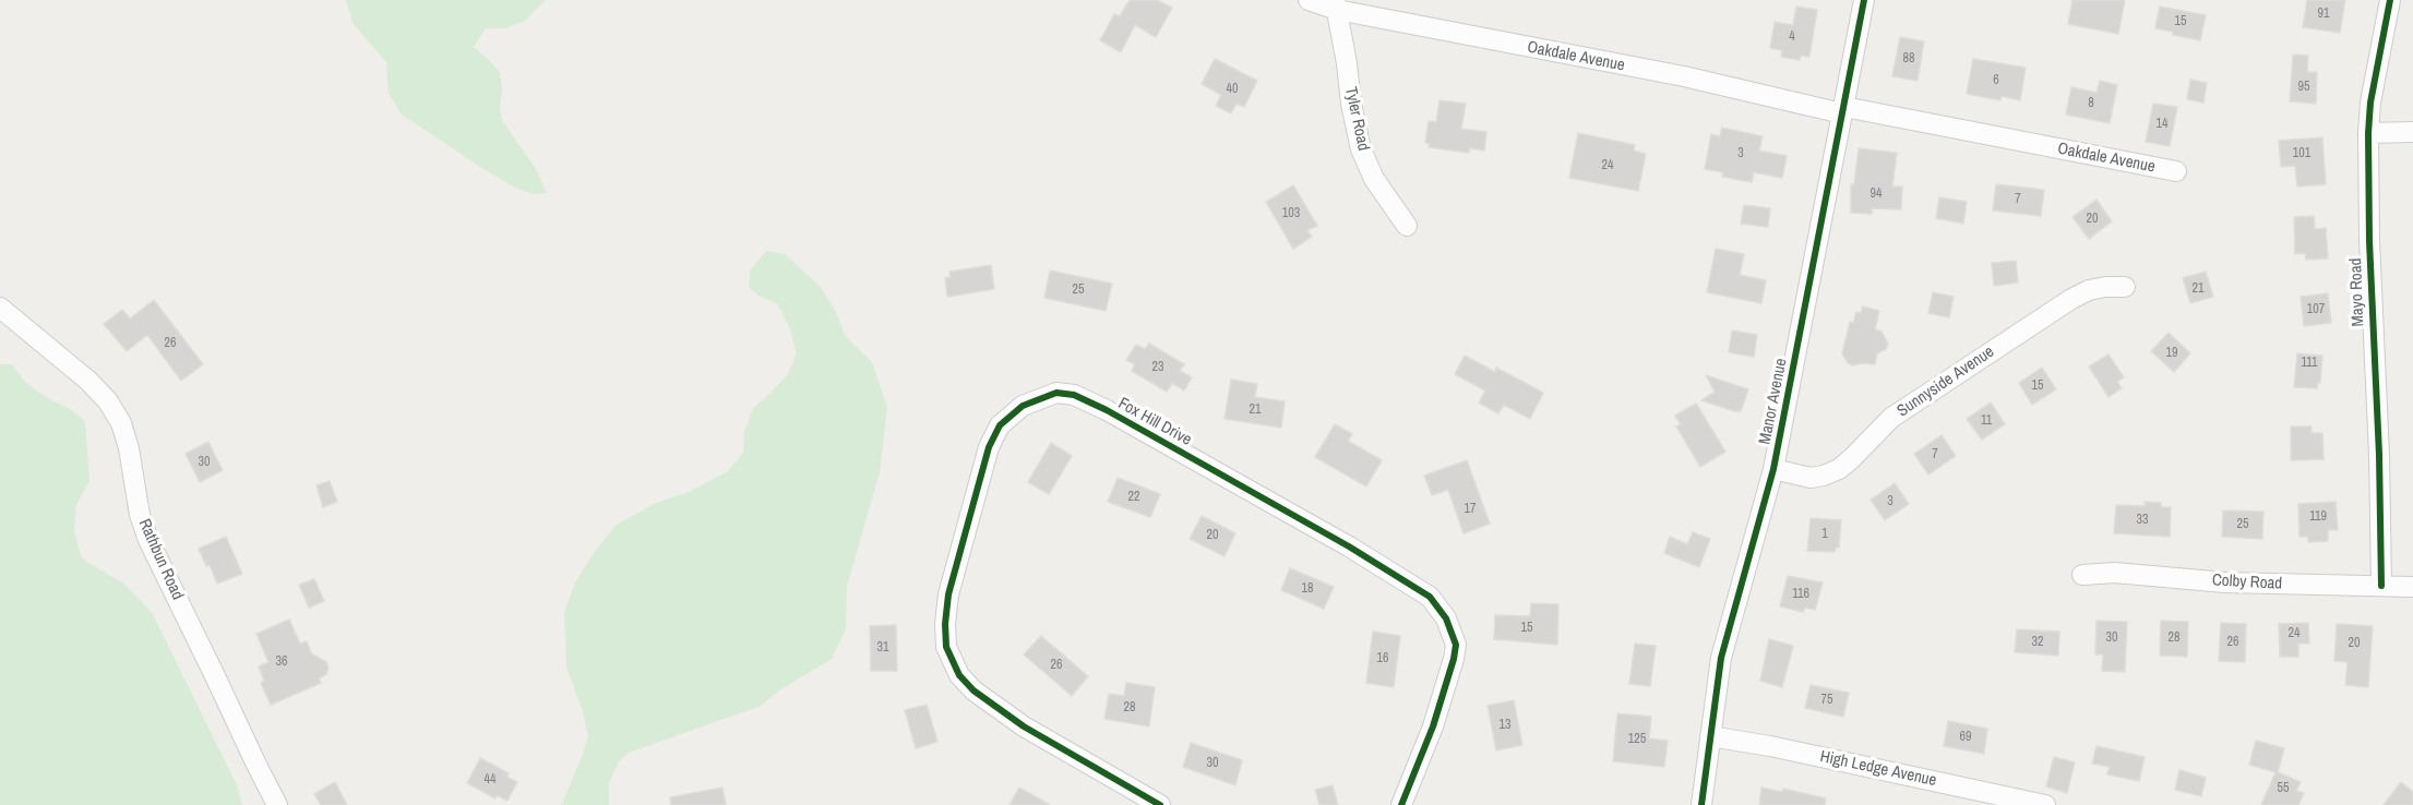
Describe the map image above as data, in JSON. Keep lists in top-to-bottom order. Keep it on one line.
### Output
{"streets":{"street":["Oakdale Avenue","Tyler Road","Mayo Road","Sunnyside Avenue","Manor Avenue","Fox Hill Drive","Rathbun Road","Colby Road","High Ledge Avenue"]},"crossings":[["Oakdale Avenue","Tyler Road"],["Oakdale Avenue","Manor Avenue"],["Mayo Road","Colby Road"],["Sunnyside Avenue","Manor Avenue"],["Manor Avenue","High Ledge Avenue"]],"house_numbers":["91","15","4","88","6","95","40","8","14","3","101","24","94","7","103","20","21","25","107","26","19","111","23","15","21","11","7","30","22","3","17","119","33","25","1","20","18","116","15","24","30","28","32","26","20","31","16","36","26","75","28","13","69","125","30","44","55"]}
